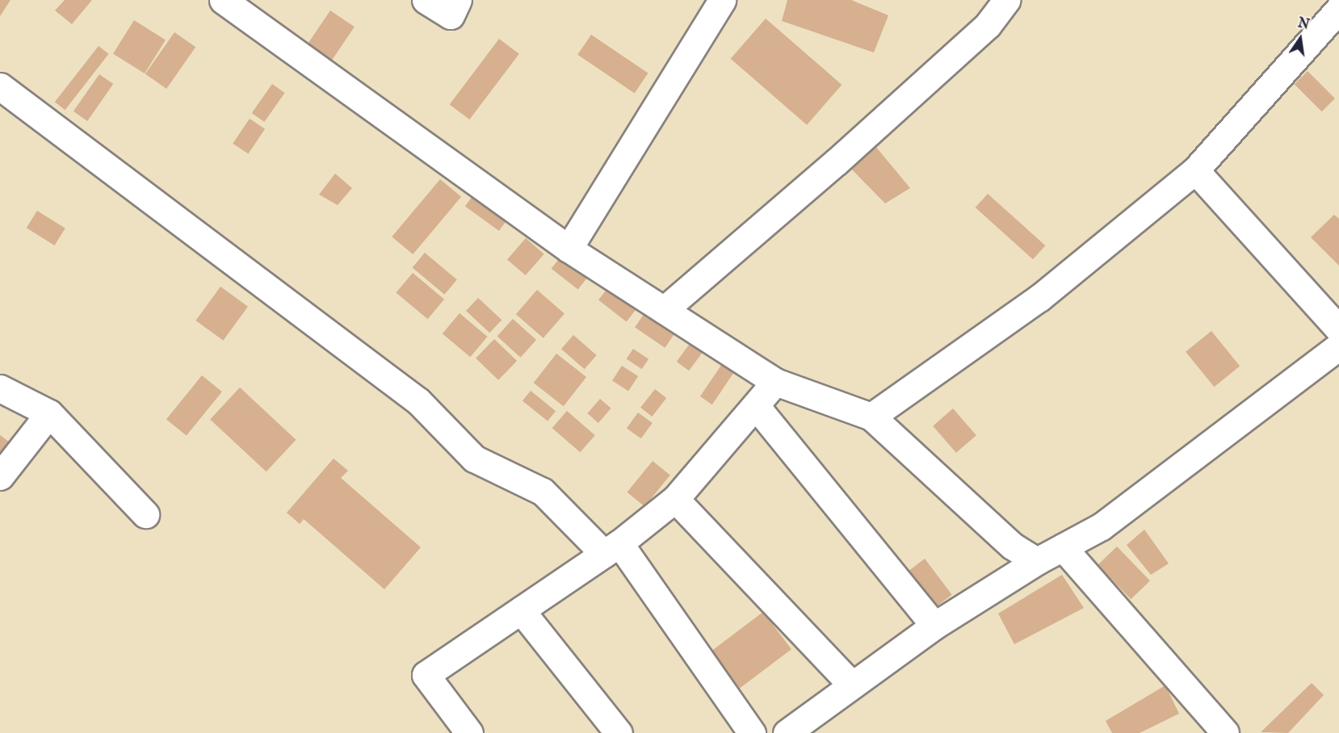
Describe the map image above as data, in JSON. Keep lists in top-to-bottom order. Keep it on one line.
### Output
{"north":"top"}
